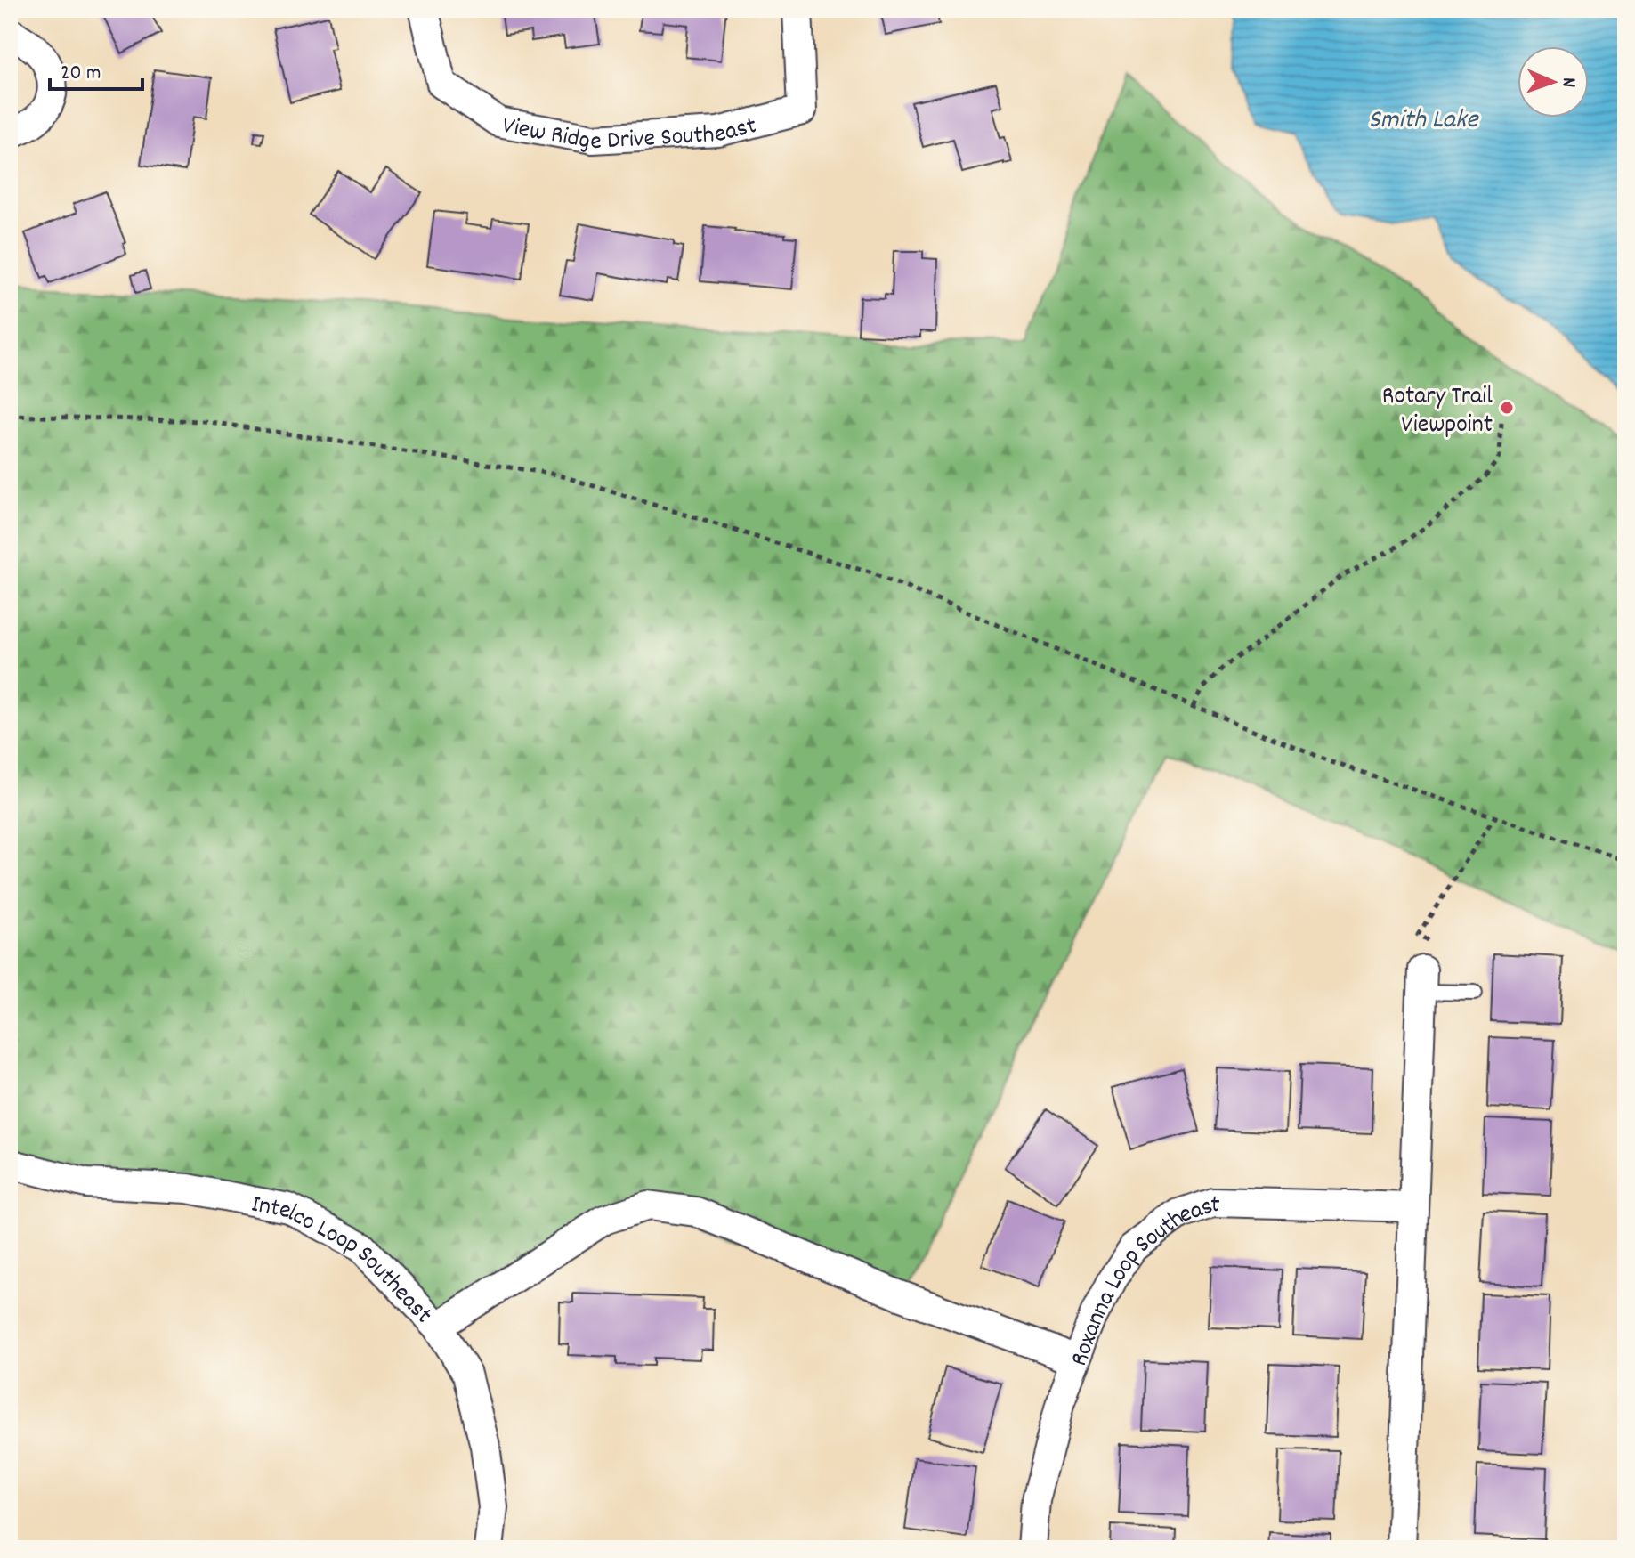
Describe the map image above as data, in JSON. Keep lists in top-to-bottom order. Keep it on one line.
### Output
{"streets":{"street":["View Ridge Drive Southeast","Intelco Loop Southeast","Roxanna Loop Southeast"]},"water":["Smith Lake"],"places":["Rotary Trail Viewpoint"],"scale_bar":"20 m","north":"right"}
